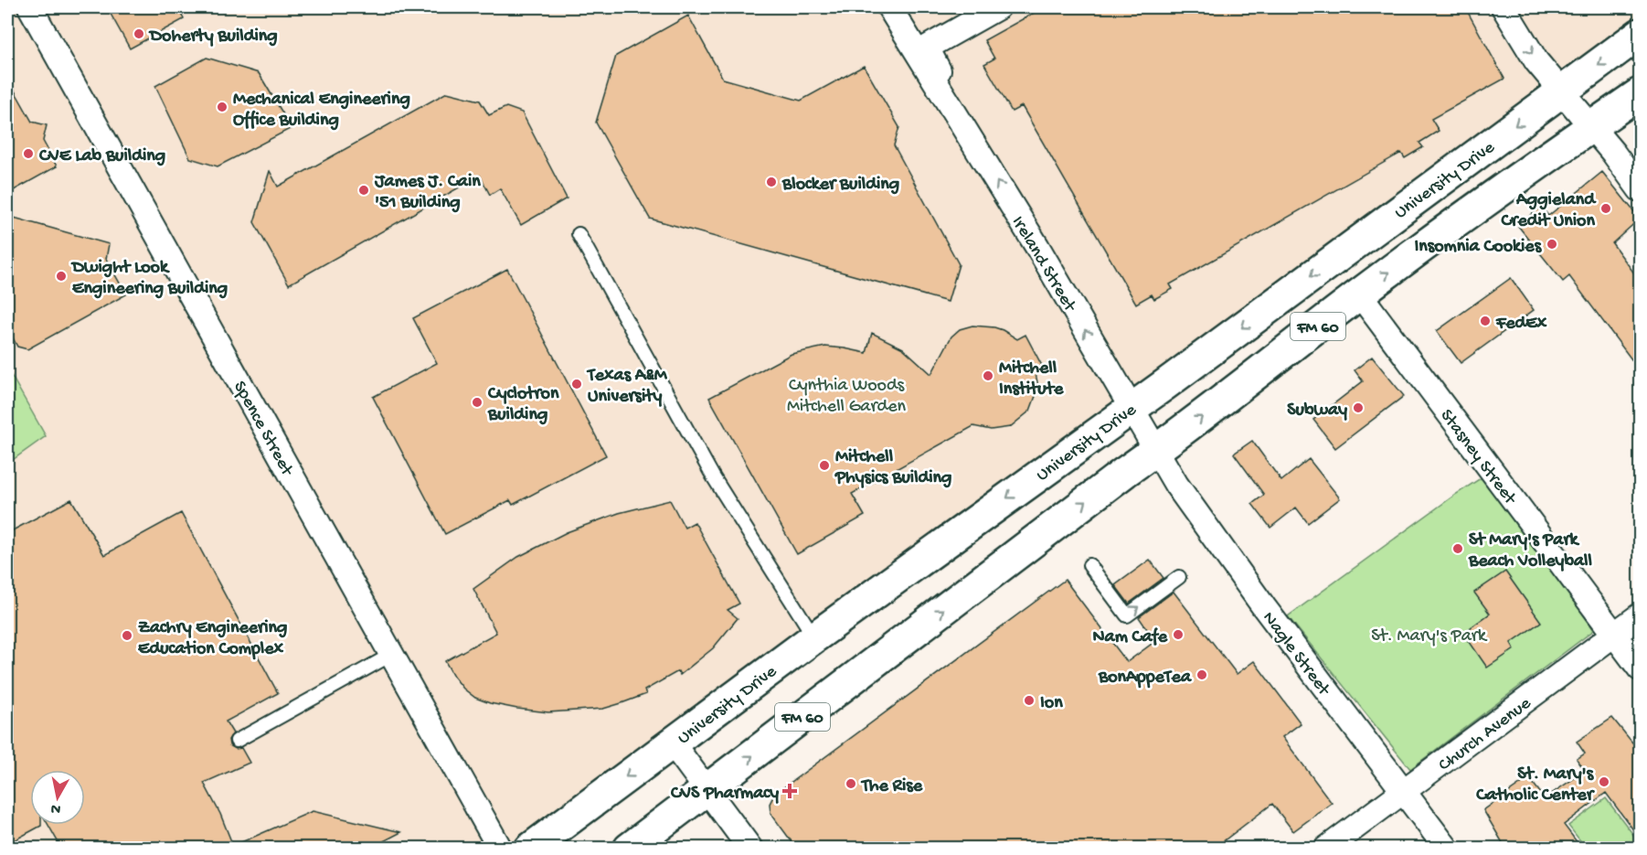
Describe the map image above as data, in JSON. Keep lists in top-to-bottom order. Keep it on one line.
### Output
{"streets":{"main road":["University Drive","FM 60"],"street":["Ireland Street","Spence Street","Stasney Street","Nagle Street","Church Avenue"]},"crossings":[["University Drive","Ireland Street"],["Ireland Street","FM 60"],["Ireland Street","Nagle Street"],["FM 60","Stasney Street"],["FM 60","Nagle Street"],["Stasney Street","Church Avenue"],["Nagle Street","Church Avenue"]],"one_way":["Ireland Street"],"parks":["Cynthia Woods Mitchell Garden","St. Mary's Park"],"places":{"other":["Doherty Building","Mechanical Engineering Office Building","CVE Lab Building","Blocker Building","James J. Cain '51 Building","Aggieland Credit Union","Insomnia Cookies","Dwight Look Engineering Building","FedEx","Mitchell Institute","Texas A&M University","Cyclotron Building","Subway","Mitchell Physics Building","St Mary's Park Beach Volleyball","Nam Cafe","Zachry Engineering Education Complex","BonAppeTea","Ion","St. Mary's Catholic Center","The Rise"],"health":["CVS Pharmacy"]},"north":"bottom"}
